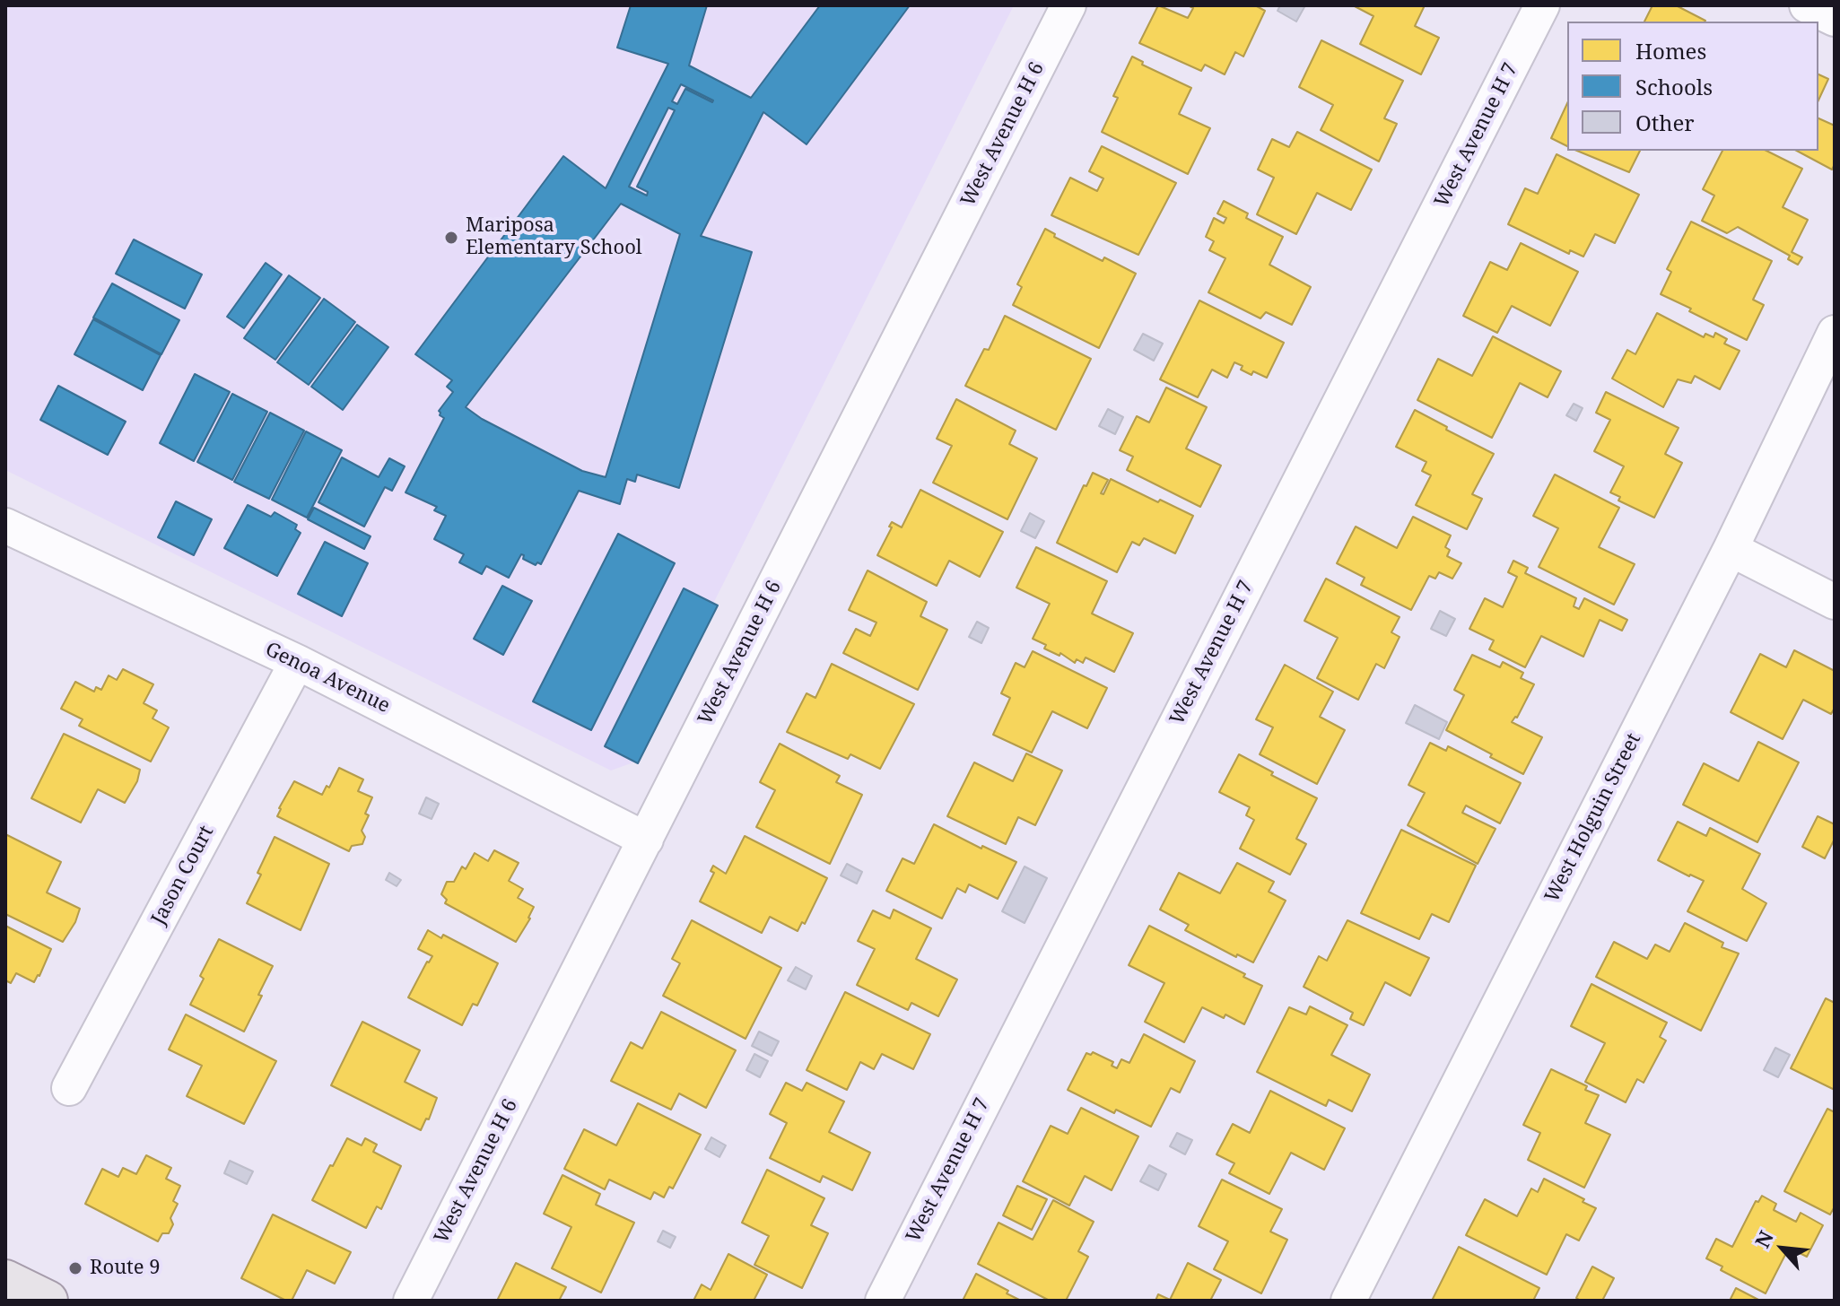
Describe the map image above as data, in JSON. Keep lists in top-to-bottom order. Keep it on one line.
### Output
{"streets":{"street":["West Avenue H 6","West Avenue H 7","Genoa Avenue","West Holguin Street","Jason Court"]},"crossings":[["West Avenue H 6","Genoa Avenue"],["Genoa Avenue","Jason Court"]],"places":["Mariposa Elementary School","Route 9"],"legend":["Homes","Schools","Other"],"north":"top left"}
